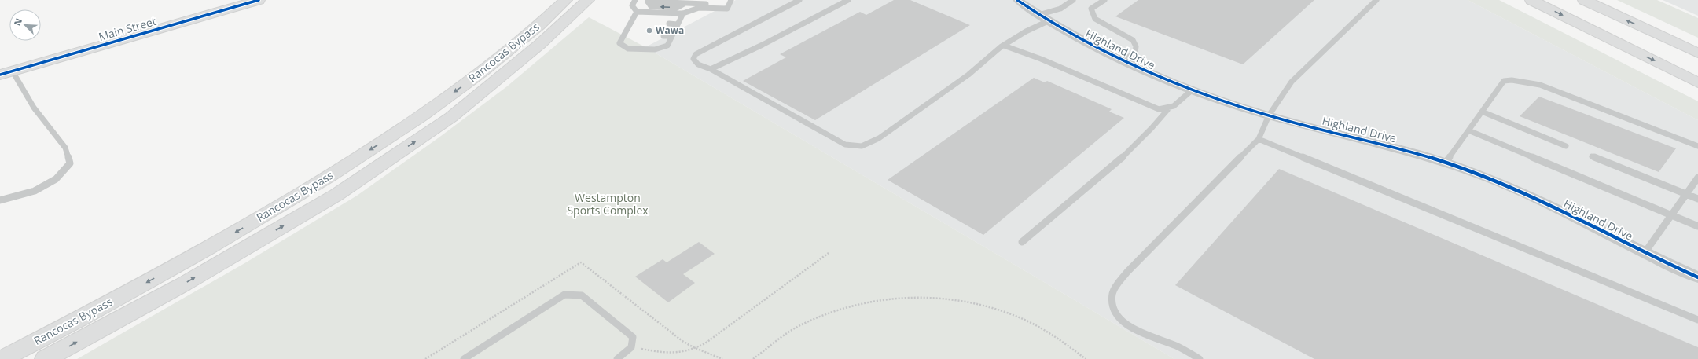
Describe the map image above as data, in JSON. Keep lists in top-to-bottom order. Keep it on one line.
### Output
{"streets":{"main road":["Main Street","Rancocas Bypass"],"street":["Highland Drive"]},"parks":["Westampton Sports Complex"],"places":["Wawa"],"north":"top left"}
